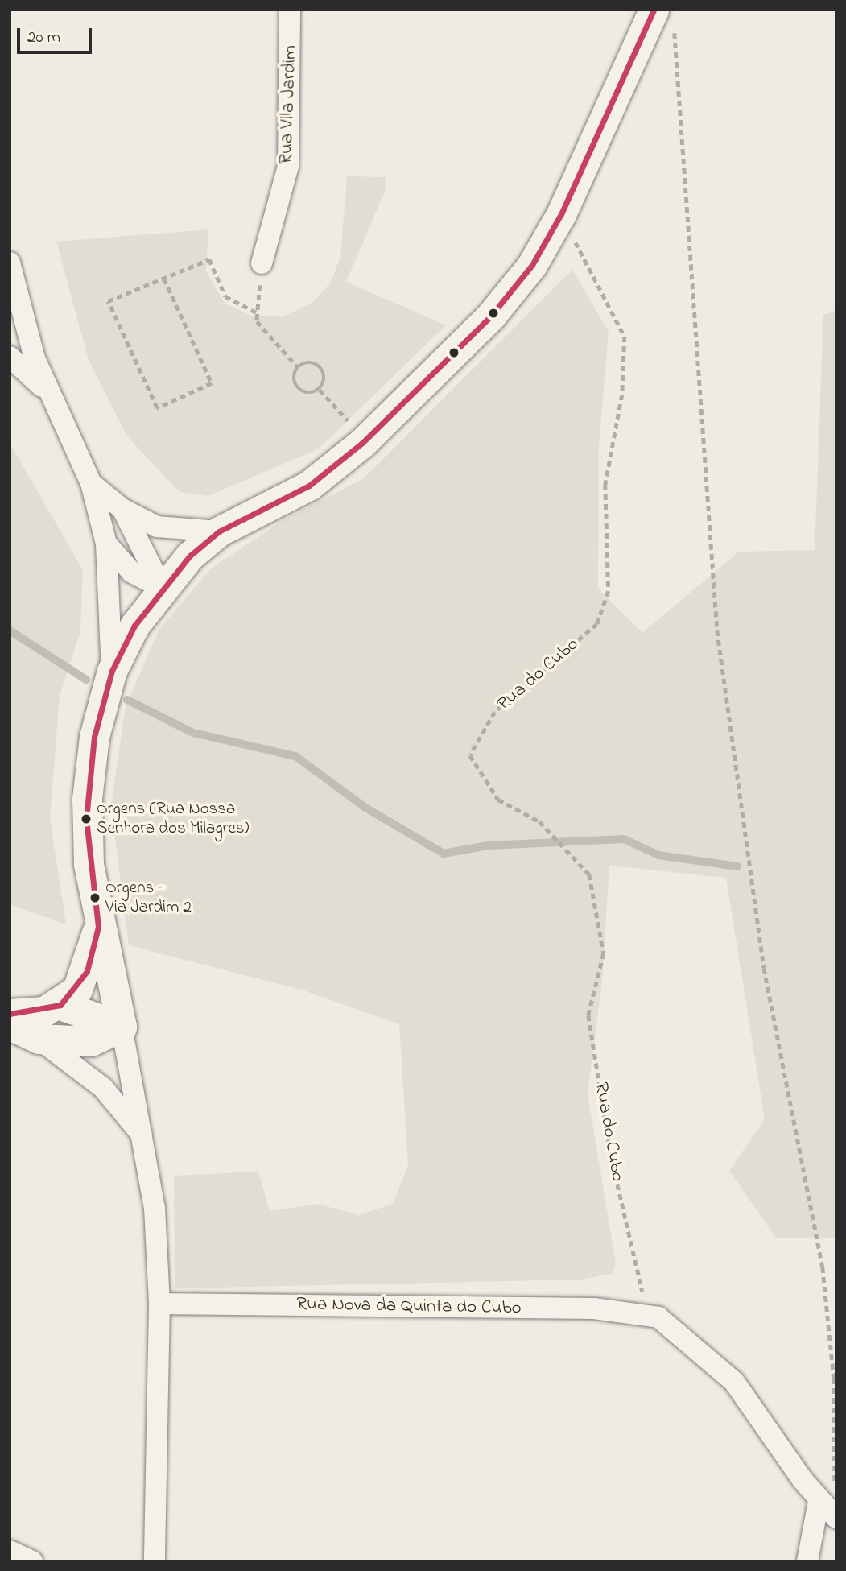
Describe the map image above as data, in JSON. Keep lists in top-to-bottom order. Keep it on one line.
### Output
{"streets":{"street":["Rua Vila Jardim","Rua Nova da Quinta do Cubo"],"path":["Rua do Cubo"]},"crossings":[["Rua do Cubo","Rua Nova da Quinta do Cubo"]],"places":["Orgens (Rua Nossa Senhora dos Milagres)","Orgens - Via Jardim 2"],"scale_bar":"20 m"}
